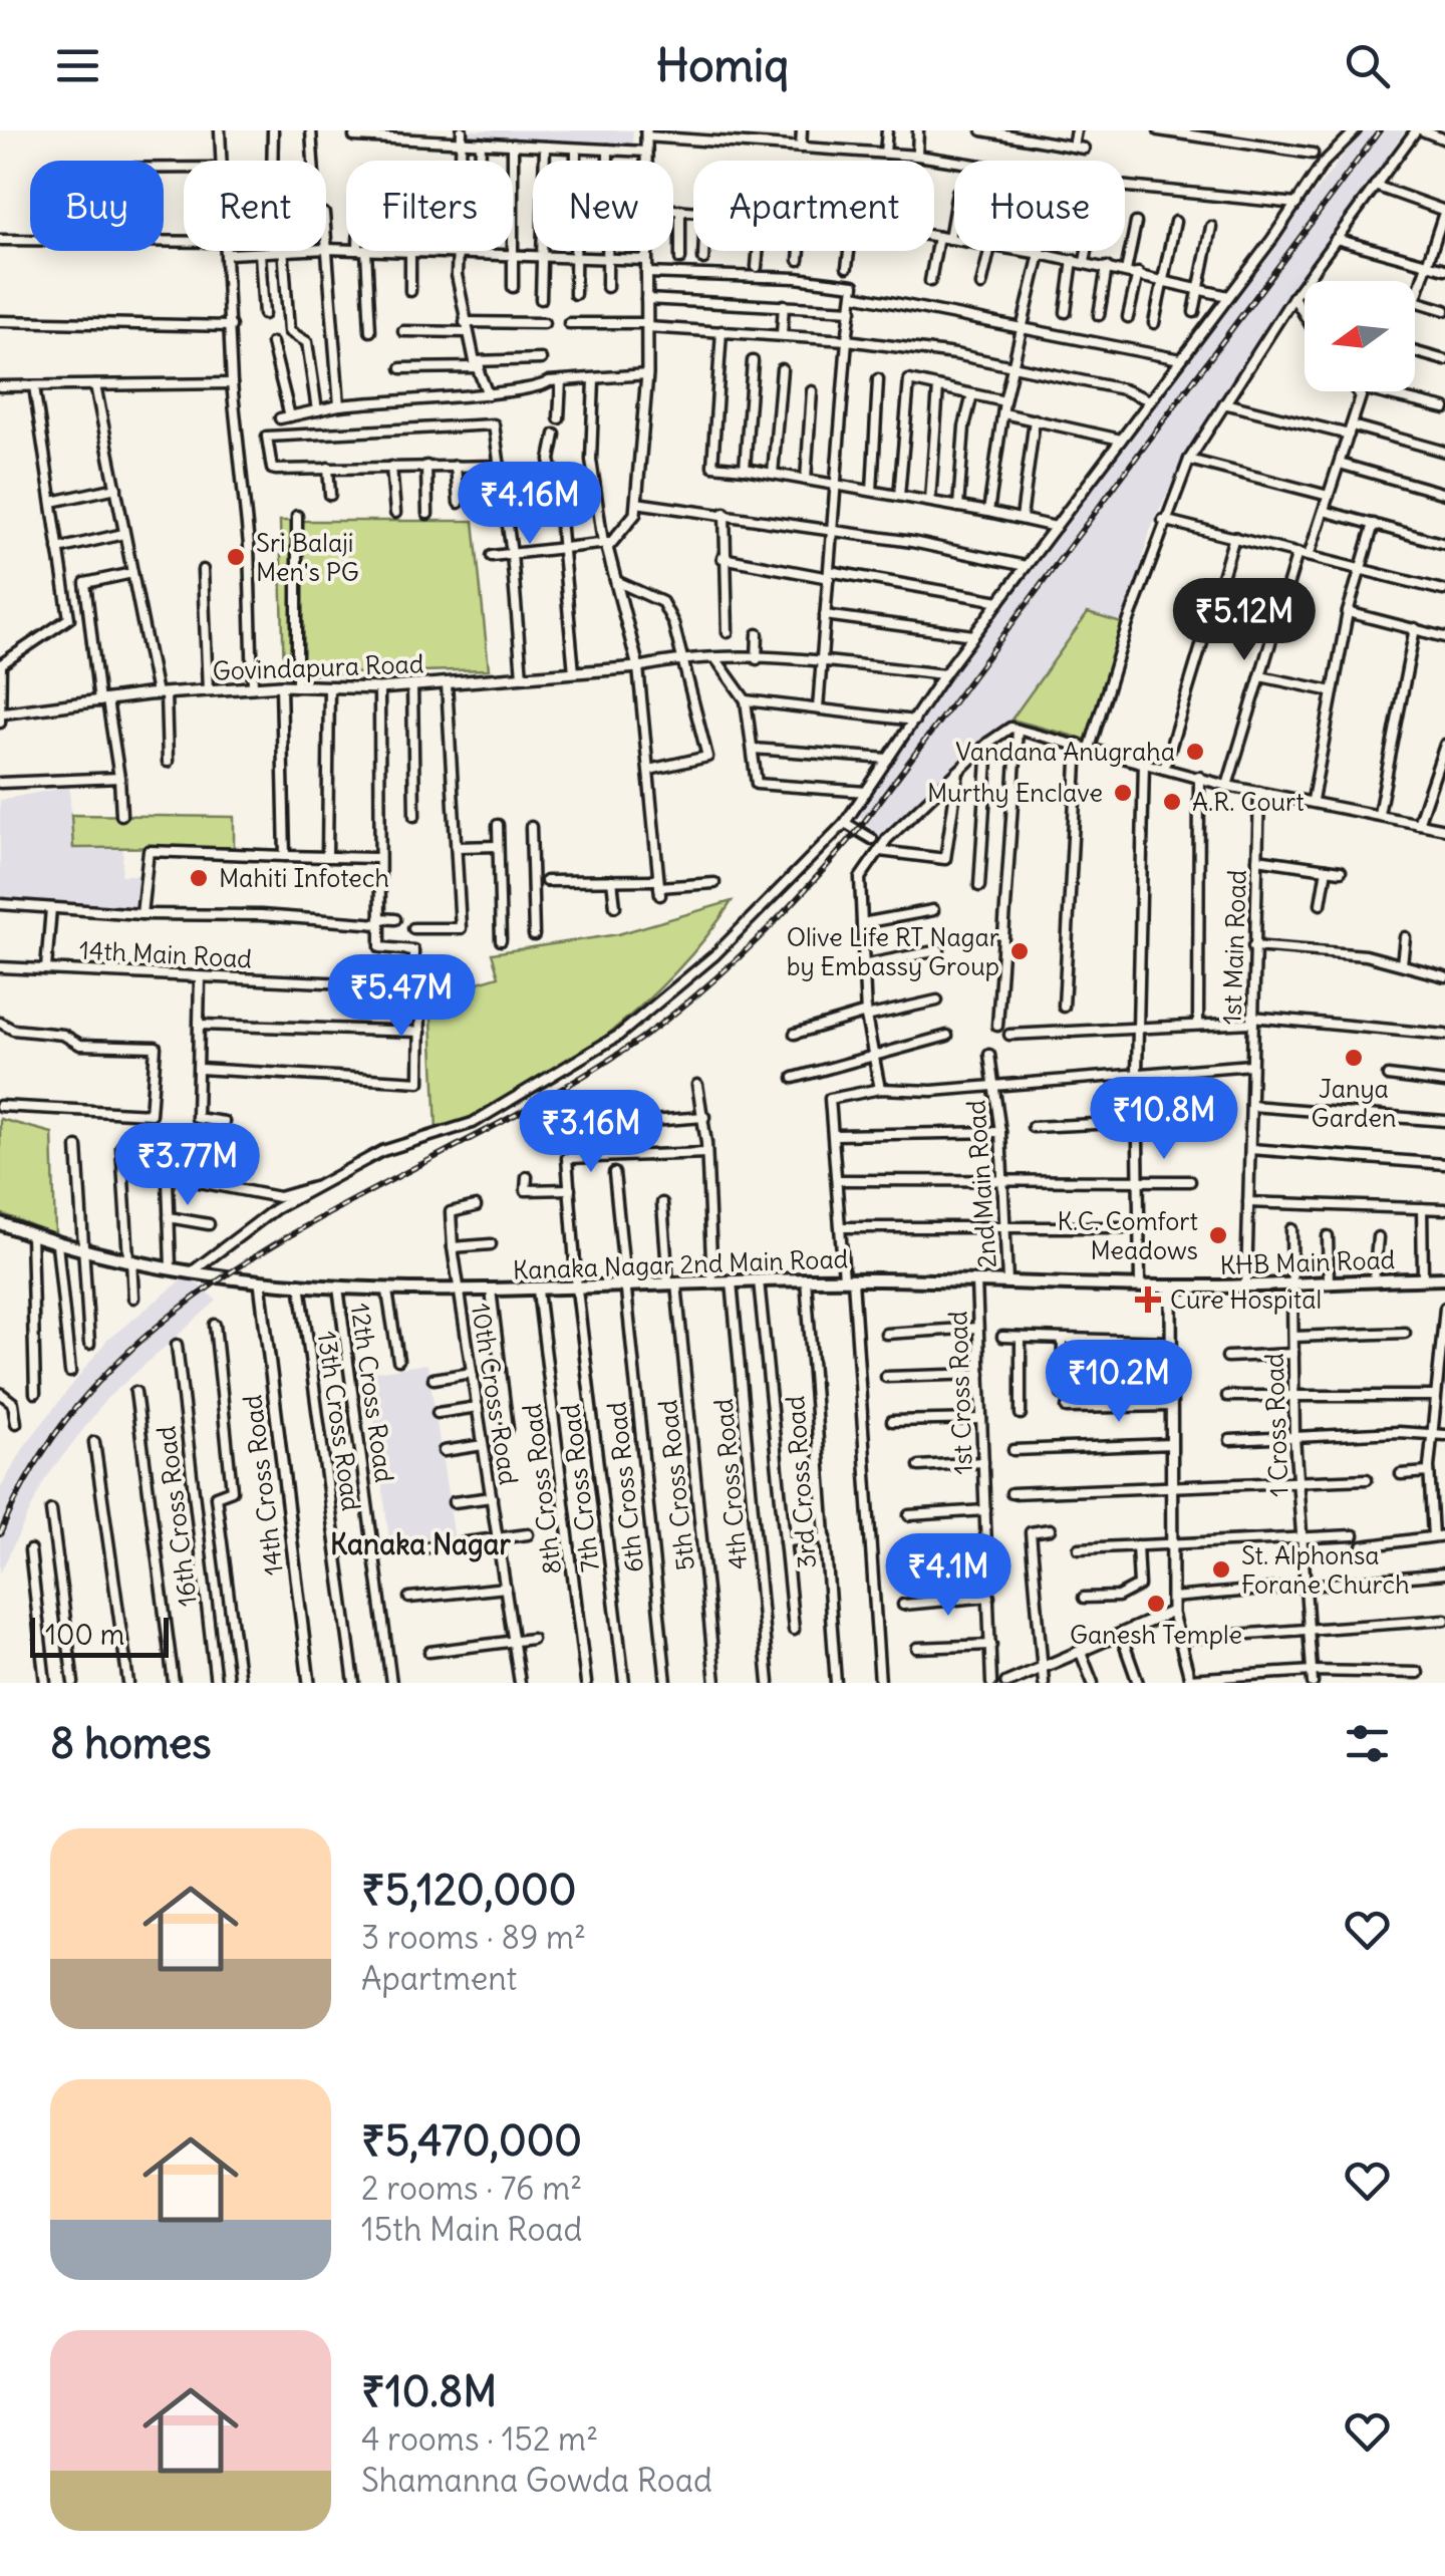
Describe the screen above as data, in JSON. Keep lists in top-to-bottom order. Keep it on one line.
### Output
{"streets":{"main road":["KHB Main Road","Kanaka Nagar 2nd Main Road"],"street":["Govindapura Road","1st Main Road","14th Main Road","2nd Main Road","12th Cross Road","1st Cross Road","10th Cross Road","13th Cross Road","1 Cross Road","3rd Cross Road","4th Cross Road","14th Cross Road","5th Cross Road","6th Cross Road","7th Cross Road","8th Cross Road","16th Cross Road"]},"crossings":[["1st Main Road","KHB Main Road"],["2nd Main Road","Kanaka Nagar 2nd Main Road"],["KHB Main Road","Kanaka Nagar 2nd Main Road"],["KHB Main Road","1 Cross Road"],["Kanaka Nagar 2nd Main Road","12th Cross Road"],["Kanaka Nagar 2nd Main Road","1st Cross Road"],["Kanaka Nagar 2nd Main Road","10th Cross Road"],["Kanaka Nagar 2nd Main Road","13th Cross Road"],["Kanaka Nagar 2nd Main Road","3rd Cross Road"],["Kanaka Nagar 2nd Main Road","4th Cross Road"],["Kanaka Nagar 2nd Main Road","14th Cross Road"],["Kanaka Nagar 2nd Main Road","5th Cross Road"],["Kanaka Nagar 2nd Main Road","6th Cross Road"],["Kanaka Nagar 2nd Main Road","7th Cross Road"],["Kanaka Nagar 2nd Main Road","8th Cross Road"]],"districts":["Kanaka Nagar"],"places":{"other":["Sri Balaji Men's PG","Vandana Anugraha","Murthy Enclave","A.R. Court","Mahiti Infotech","Olive Life RT Nagar by Embassy Group","Janya Garden","K.C. Comfort Meadows","St. Alphonsa Forane Church","Ganesh Temple"],"health":["Cure Hospital"]},"scale_bar":"100 m","north":"left","page":{"header":"Homiq","chip":["Buy","Rent","Filters","New","Apartment","House"],"price":["₹4.16M","₹5.12M","₹5.47M","₹10.8M","₹3.16M","₹3.77M","₹10.2M","₹4.1M"],"scale":"100 m","heading":"8 homes","list":[{"name":"₹5,120,000","note":"3 rooms · 89 m² · Apartment"},{"name":"₹5,470,000","note":"2 rooms · 76 m² · 15th Main Road"},{"name":"₹10.8M","note":"4 rooms · 152 m² · Shamanna Gowda Road"}]}}
